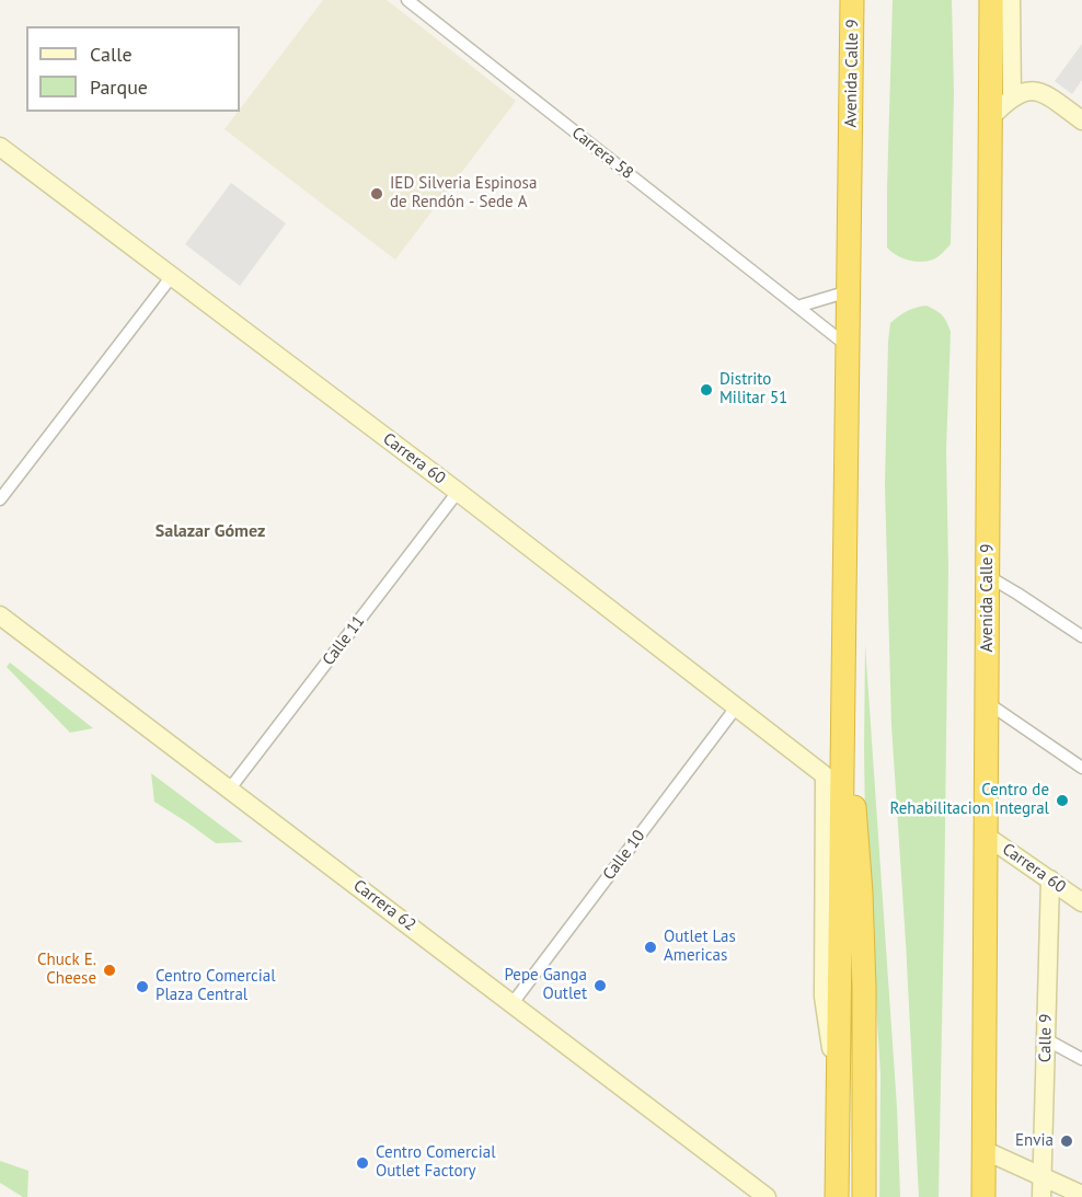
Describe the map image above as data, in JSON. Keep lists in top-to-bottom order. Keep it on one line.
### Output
{"streets":{"highway":["Avenida Calle 9"],"street":["Carrera 58","Carrera 60","Calle 11","Calle 10","Carrera 62","Calle 9"]},"crossings":[["Avenida Calle 9","Carrera 58"],["Avenida Calle 9","Carrera 60"],["Carrera 60","Calle 11"],["Carrera 60","Calle 10"],["Carrera 60","Calle 9"],["Calle 11","Carrera 62"],["Calle 10","Carrera 62"]],"districts":["Salazar Gómez"],"places":["IED Silveria Espinosa de Rendón - Sede A","Distrito Militar 51","Centro de Rehabilitacion Integral","Outlet Las Americas","Chuck E. Cheese","Pepe Ganga Outlet","Centro Comercial Plaza Central","Envia","Centro Comercial Outlet Factory"],"legend":["Calle","Parque"]}
